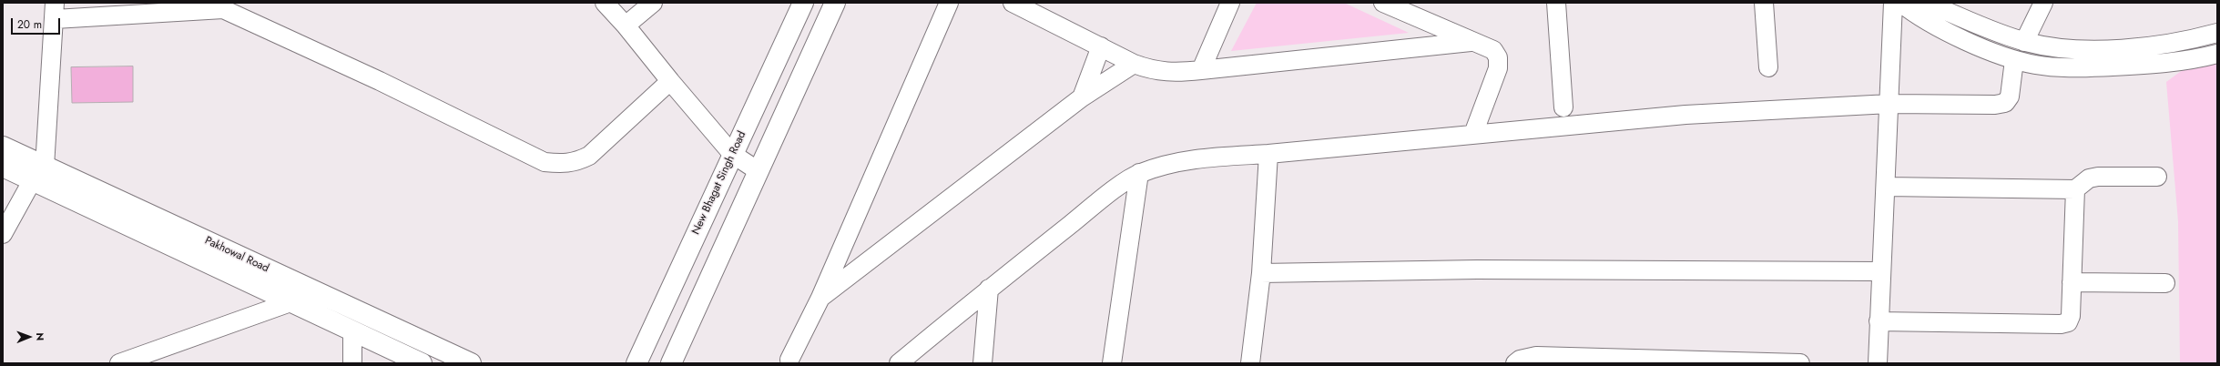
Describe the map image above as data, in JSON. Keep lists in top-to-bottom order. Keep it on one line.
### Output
{"streets":{"street":["New Bhagat Singh Road","Pakhowal Road"]},"scale_bar":"20 m","north":"right"}
